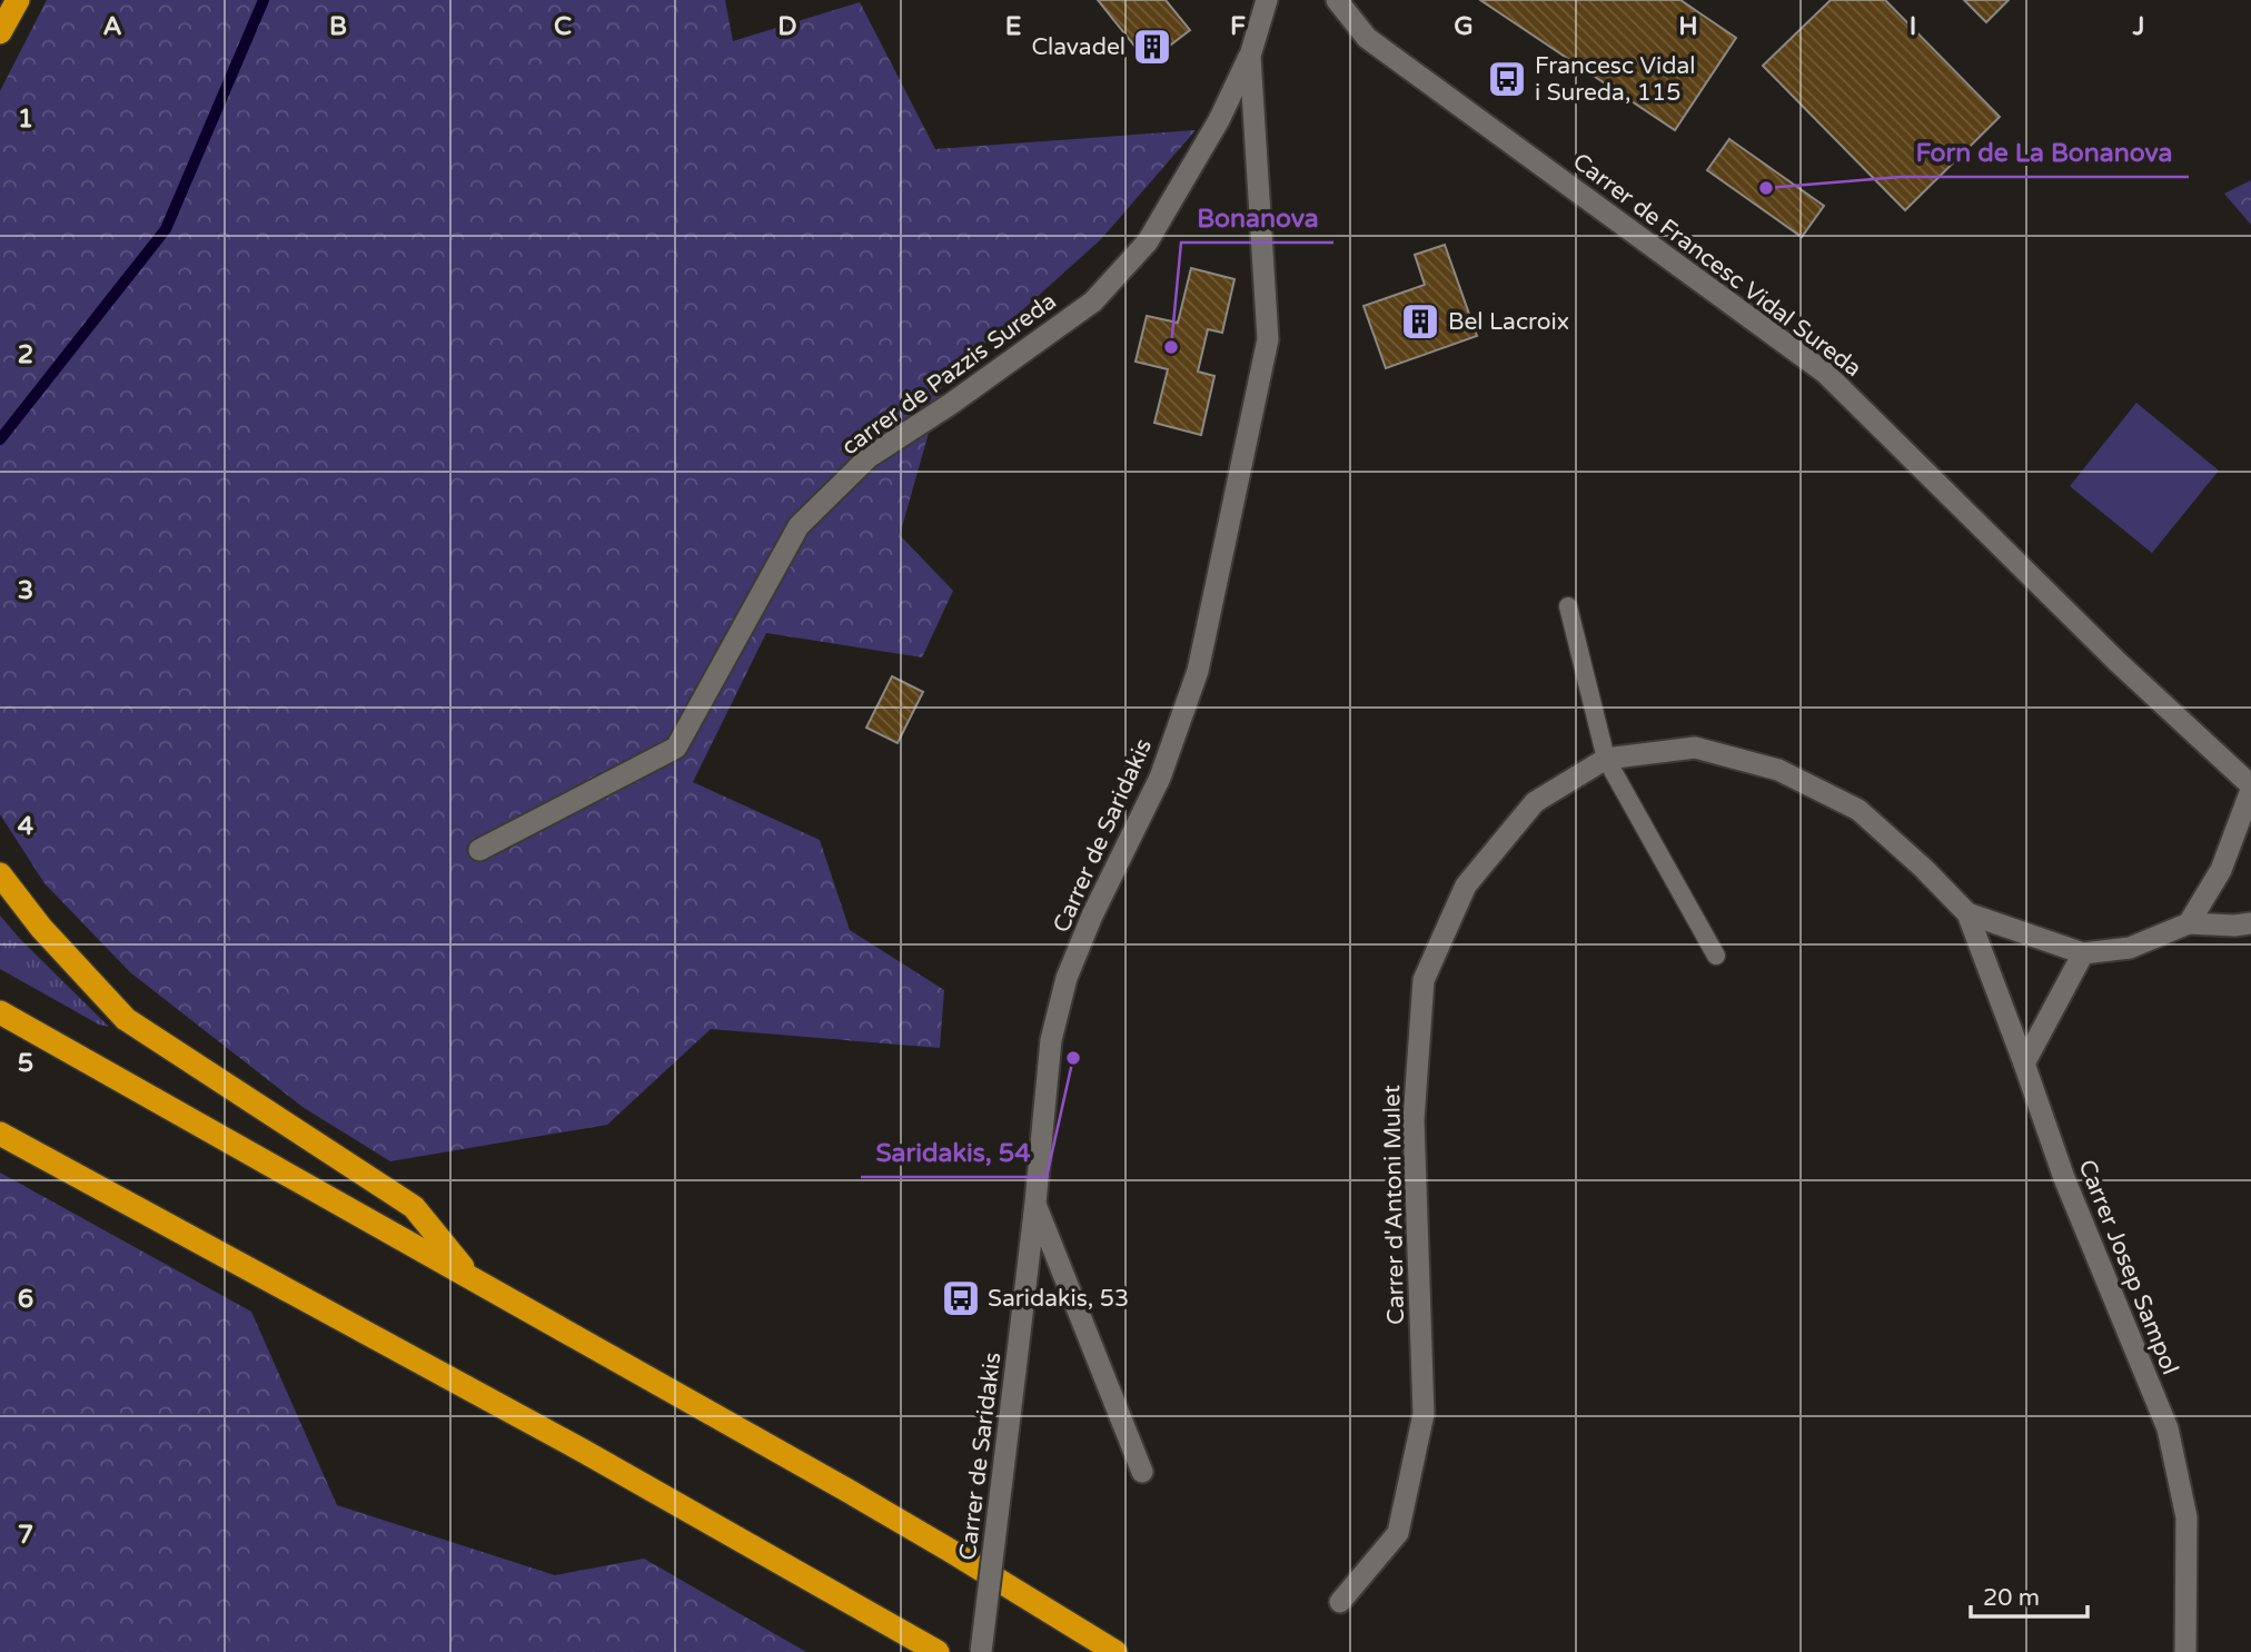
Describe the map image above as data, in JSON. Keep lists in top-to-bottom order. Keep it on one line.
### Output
{"streets":{"street":["Carrer de Francesc Vidal Sureda","carrer de Pazzis Sureda","Carrer de Saridakis","Carrer d'Antoni Mulet","Carrer Josep Sampol"]},"crossings":[["carrer de Pazzis Sureda","Carrer de Saridakis"],["Carrer d'Antoni Mulet","Carrer Josep Sampol"]],"places":{"building":["Clavadel","Bel Lacroix"],"bus stop":["Francesc Vidal i Sureda, 115","Saridakis, 53"],"other":["Forn de La Bonanova","Bonanova","Saridakis, 54"]},"scale_bar":"20 m","grid":{"columns":["A","B","C","D","E","F","G","H","I","J"],"rows":["1","2","3","4","5","6","7"]}}
